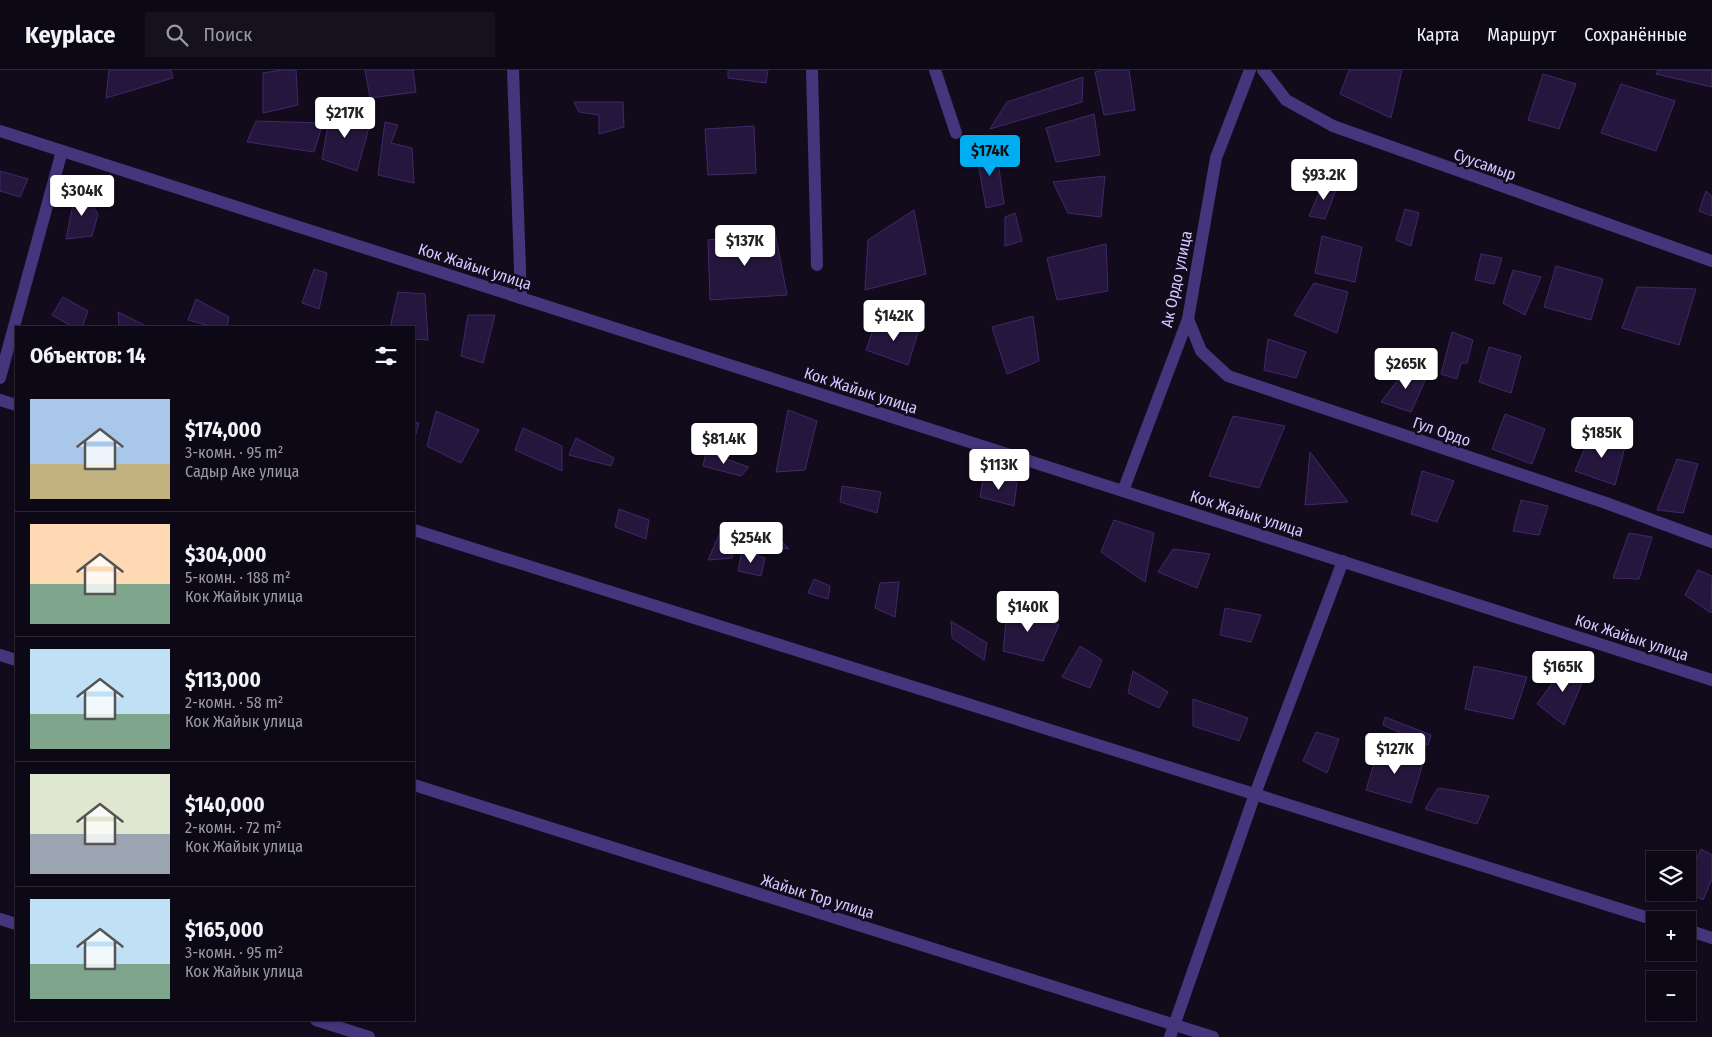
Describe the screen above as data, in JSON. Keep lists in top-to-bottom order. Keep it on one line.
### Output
{"streets":{"street":["Суусамыр","Кок Жайык улица","Ак Ордо улица","Гул Ордо","Жайык Тор улица"]},"crossings":[["Кок Жайык улица","Ак Ордо улица"],["Ак Ордо улица","Гул Ордо"]],"page":{"header":"Keyplace","search":"Поиск","nav":["Карта","Маршрут","Сохранённые"],"price":["$217K","$174K","$93.2K","$304K","$137K","$142K","$265K","$185K","$81.4K","$113K","$254K","$140K","$165K","$127K"],"heading":"Объектов: 14","list":[{"name":"$174,000","note":"3-комн. · 95 m² · Садыр Аке улица"},{"name":"$304,000","note":"5-комн. · 188 m² · Кок Жайык улица"},{"name":"$113,000","note":"2-комн. · 58 m² · Кок Жайык улица"},{"name":"$140,000","note":"2-комн. · 72 m² · Кок Жайык улица"},{"name":"$165,000","note":"3-комн. · 95 m² · Кок Жайык улица"}],"map_buttons":["+","−"]}}
